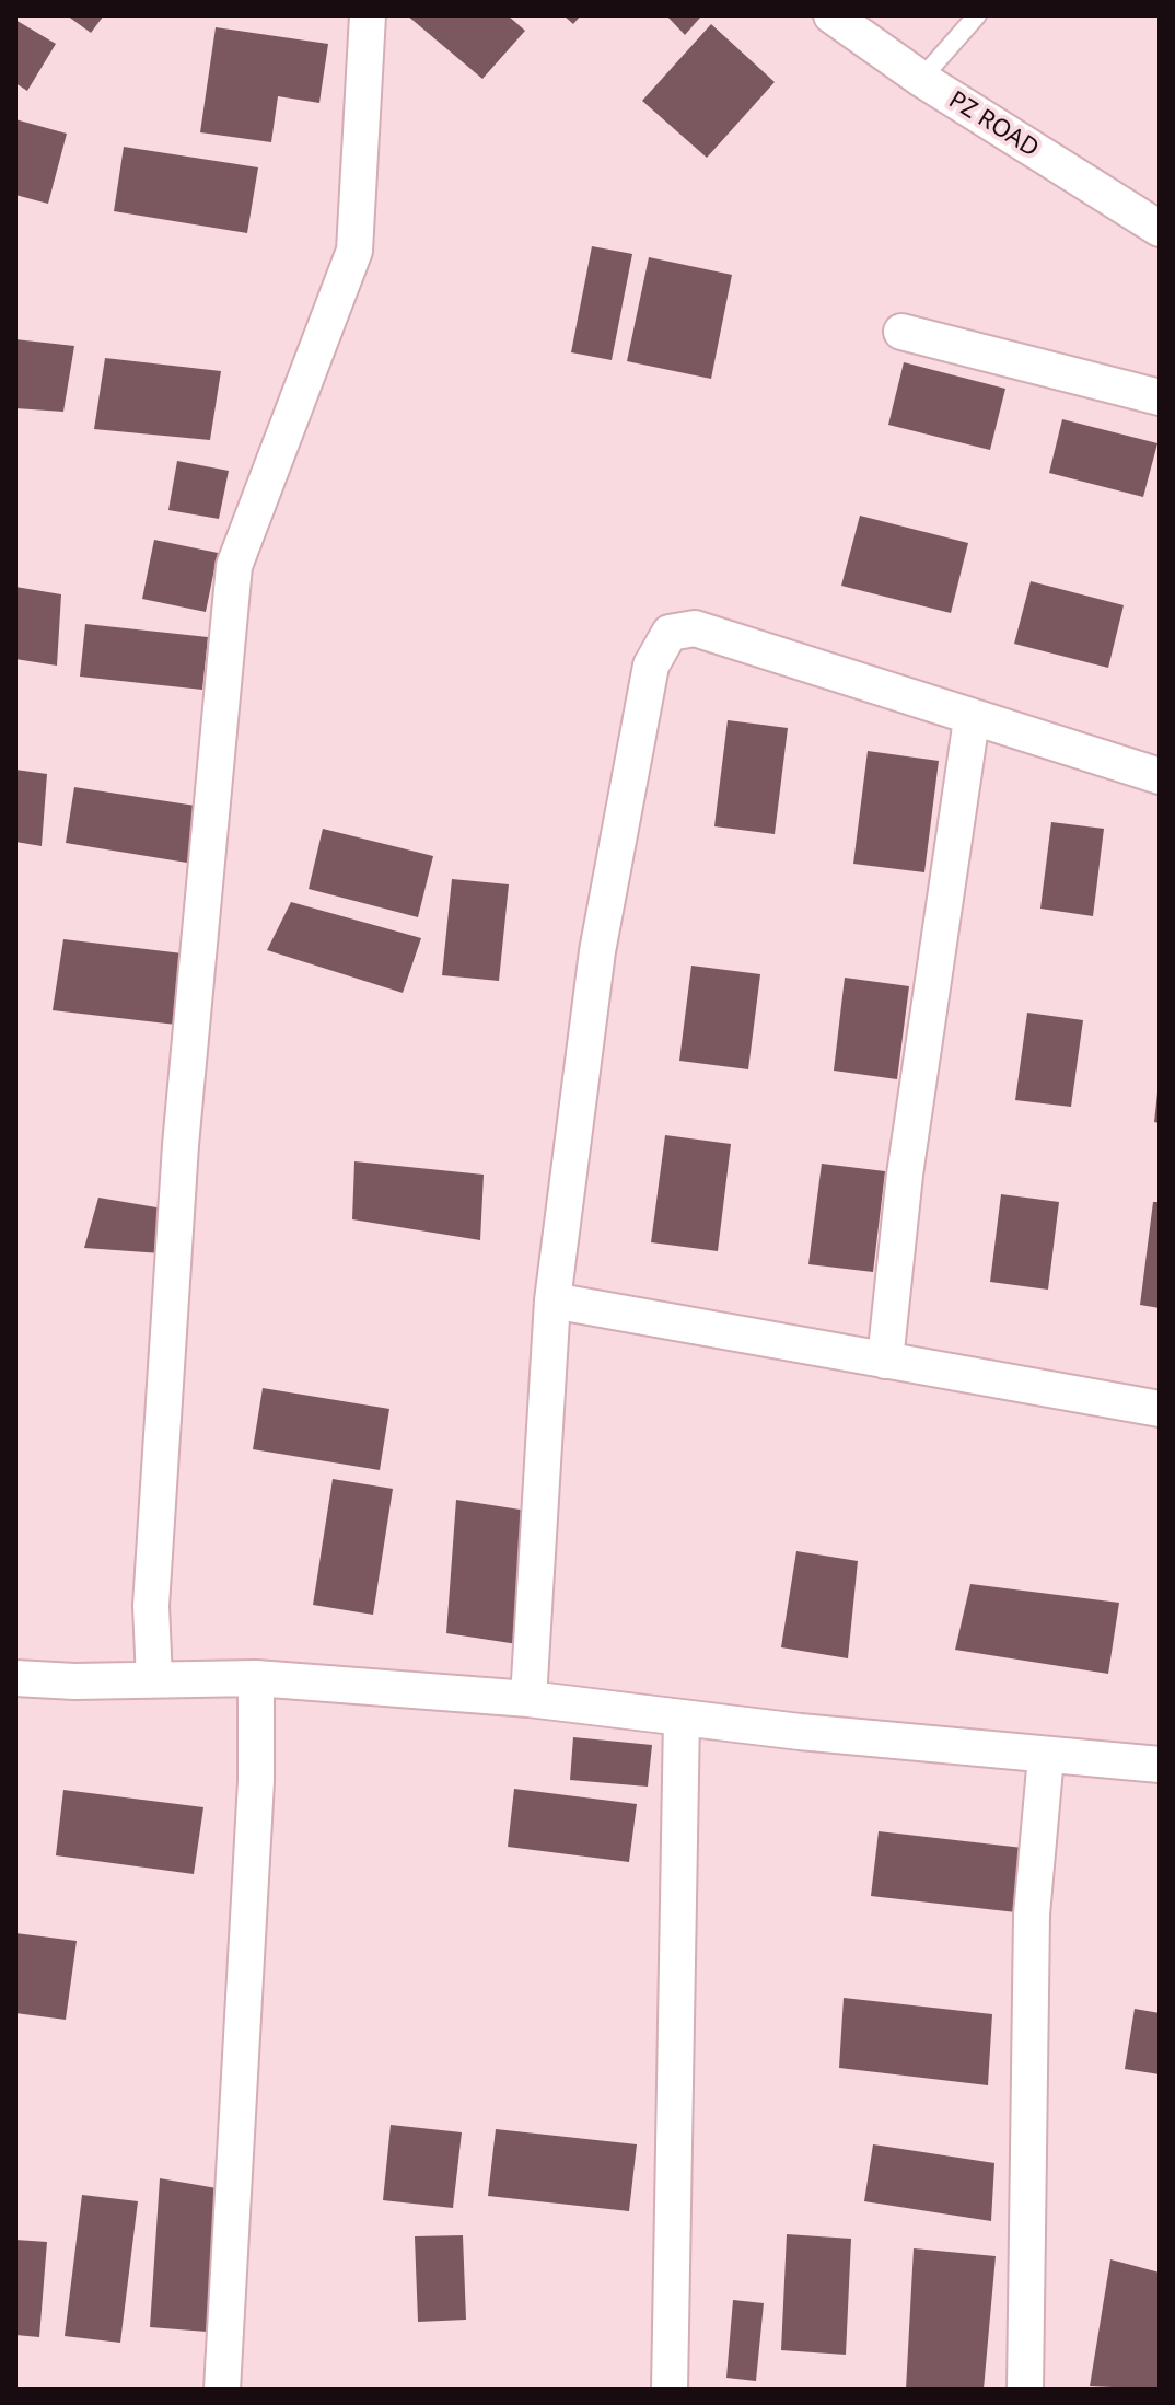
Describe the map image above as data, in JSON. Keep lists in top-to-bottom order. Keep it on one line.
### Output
{"streets":{"street":["PZ ROAD"]}}
